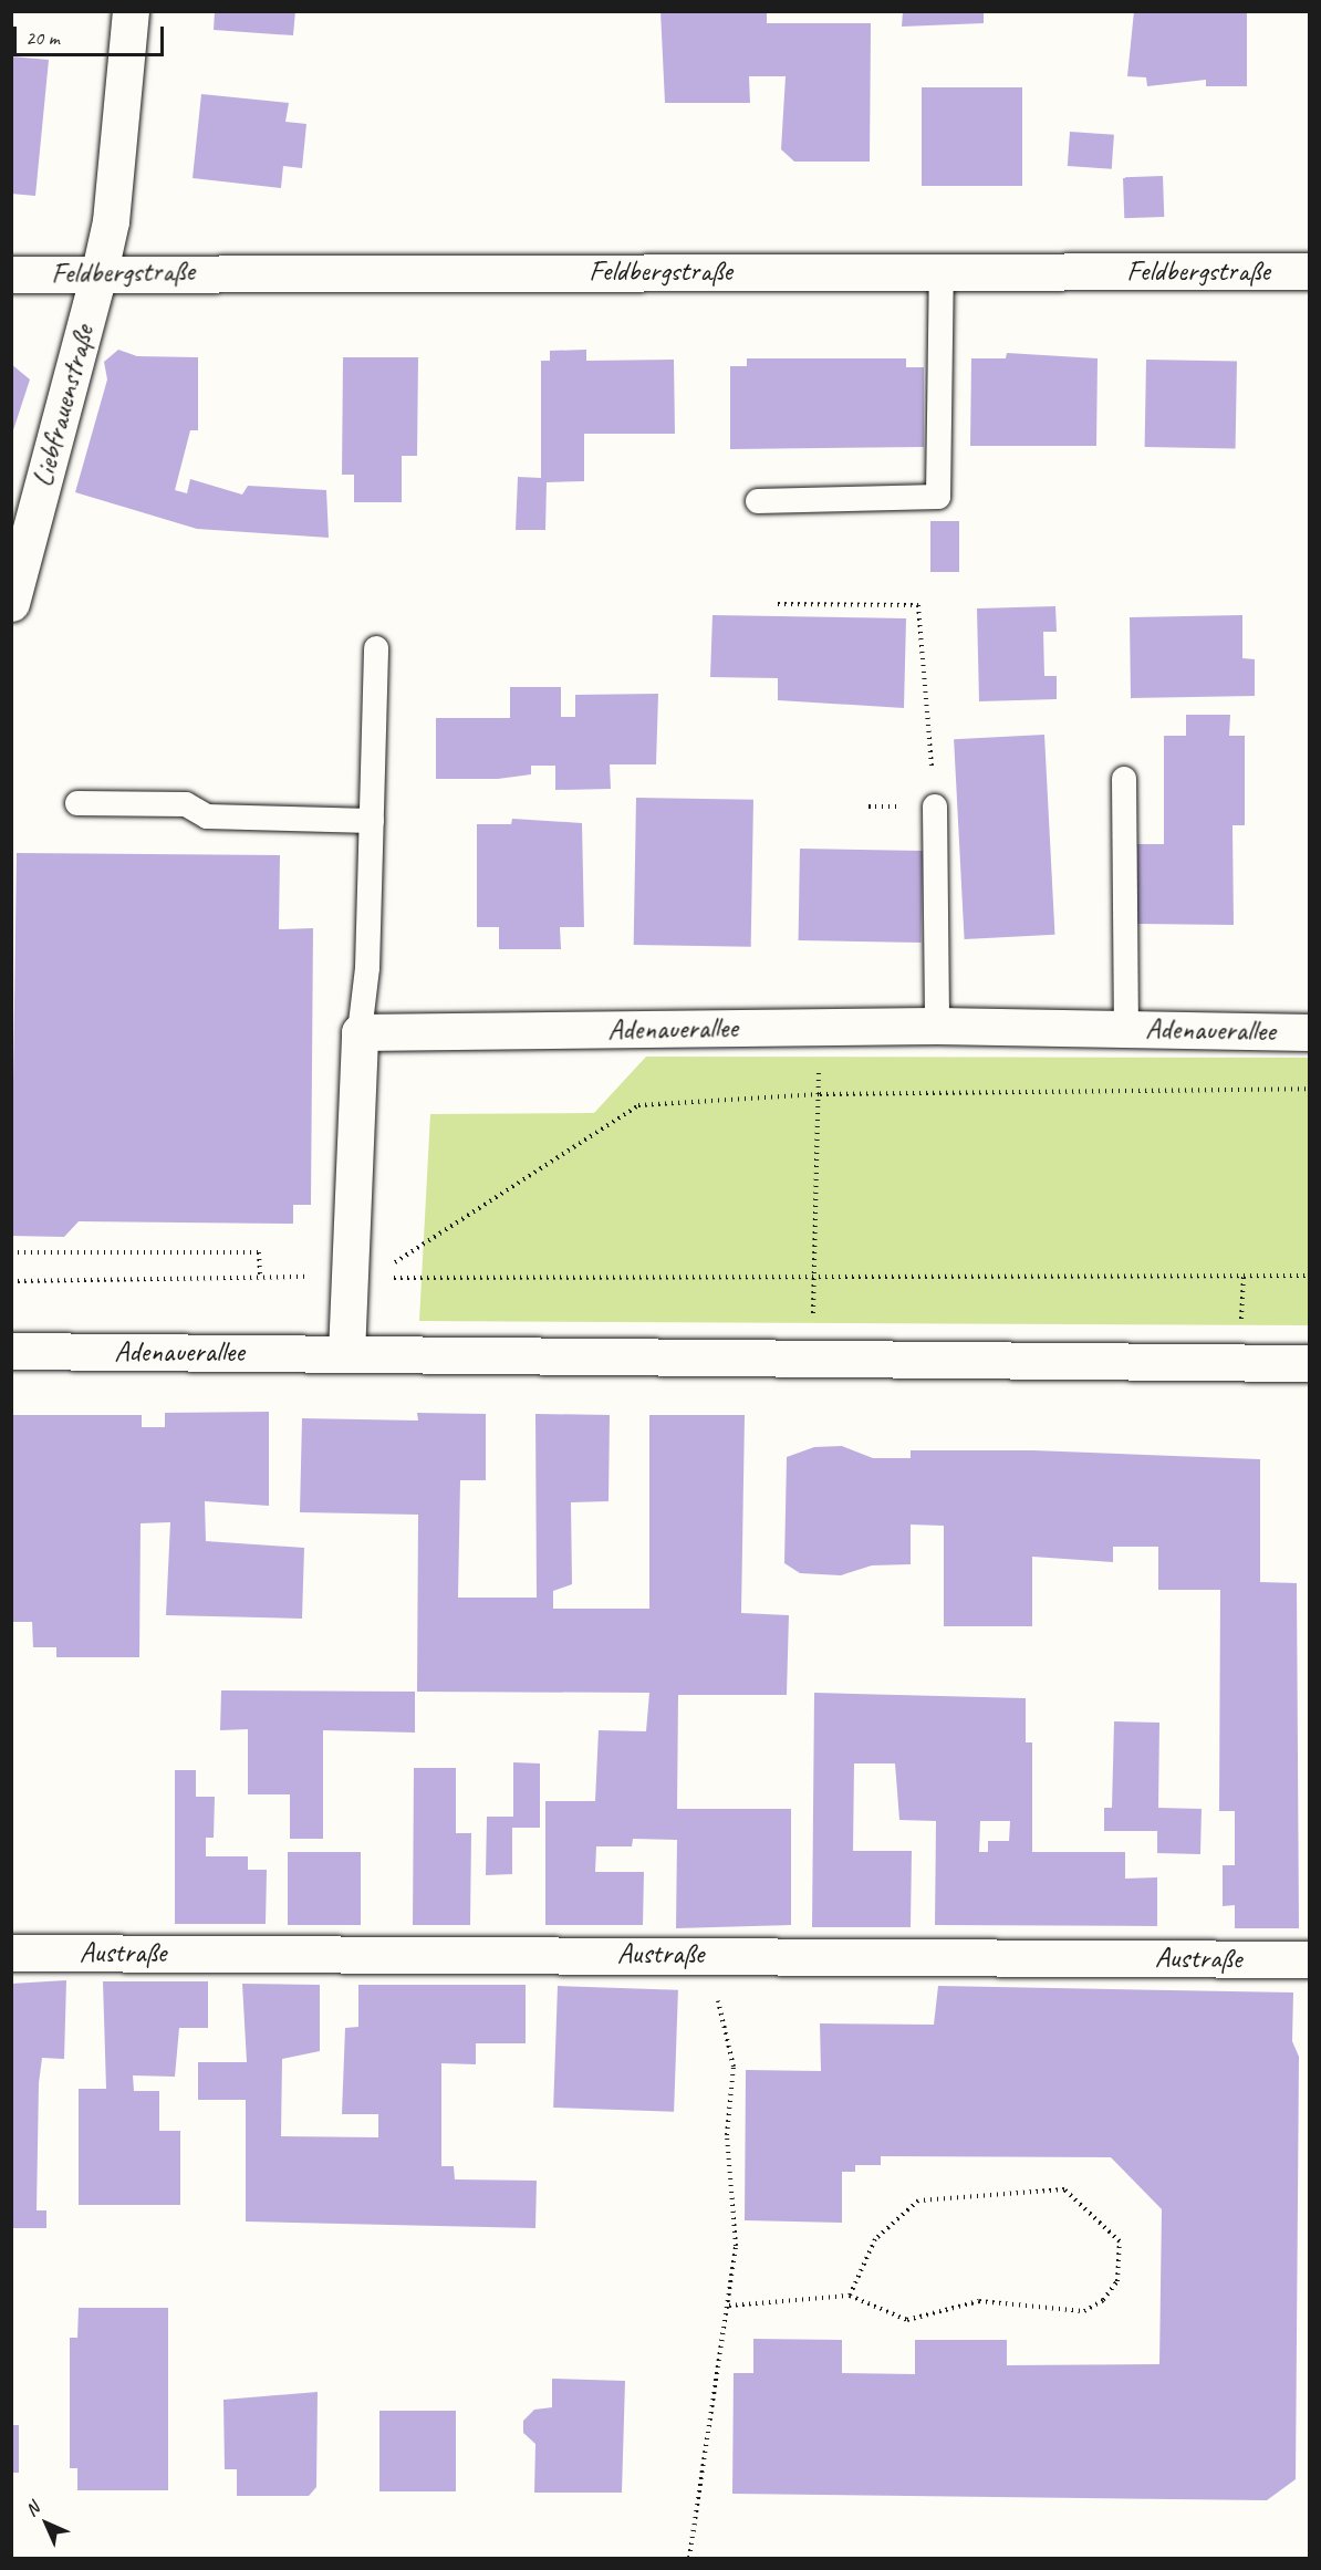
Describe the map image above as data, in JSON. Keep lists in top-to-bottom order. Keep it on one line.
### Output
{"streets":{"street":["Feldbergstraße","Liebfrauenstraße","Adenauerallee","Austraße"]},"crossings":[["Feldbergstraße","Liebfrauenstraße"]],"scale_bar":"20 m","north":"top left"}
